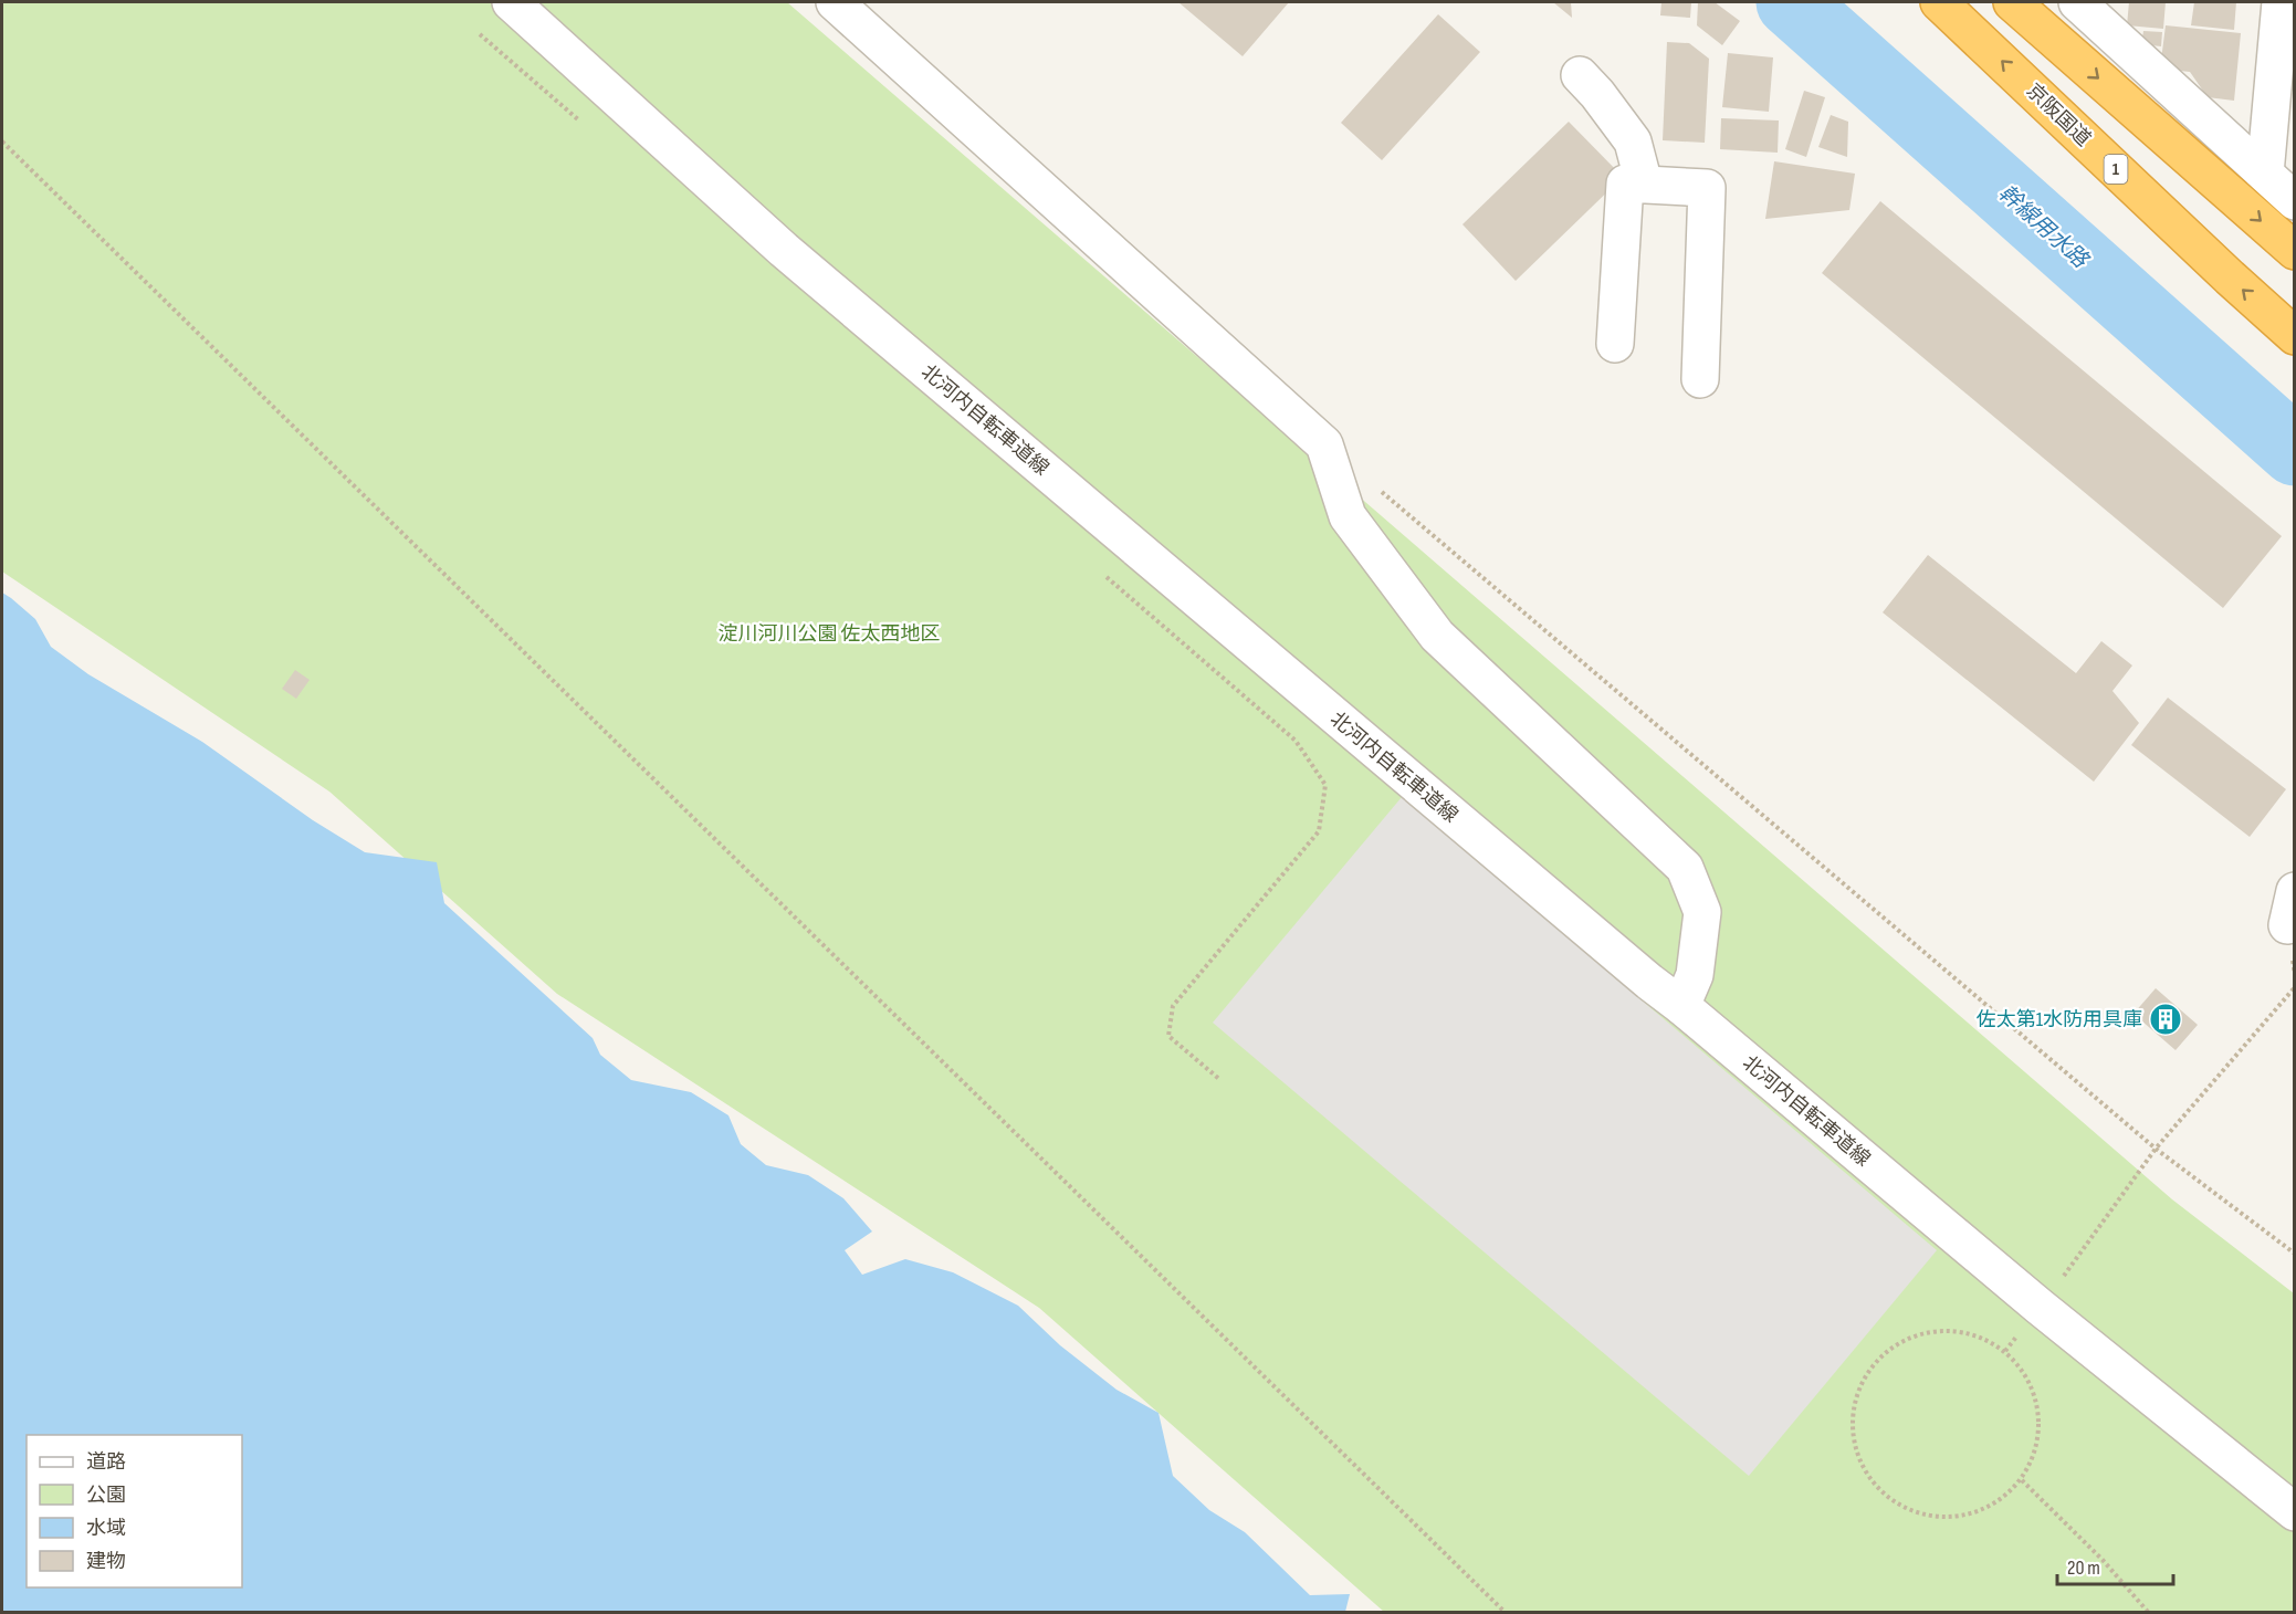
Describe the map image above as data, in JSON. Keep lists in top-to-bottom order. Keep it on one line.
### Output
{"streets":{"highway":["京阪国道","1"],"street":["北河内自転車道線"]},"water":["幹線用水路"],"parks":["淀川河川公園 佐太西地区"],"places":{"building":["佐太第1水防用具庫"]},"legend":["道路","公園","水域","建物"],"scale_bar":"20 m"}
